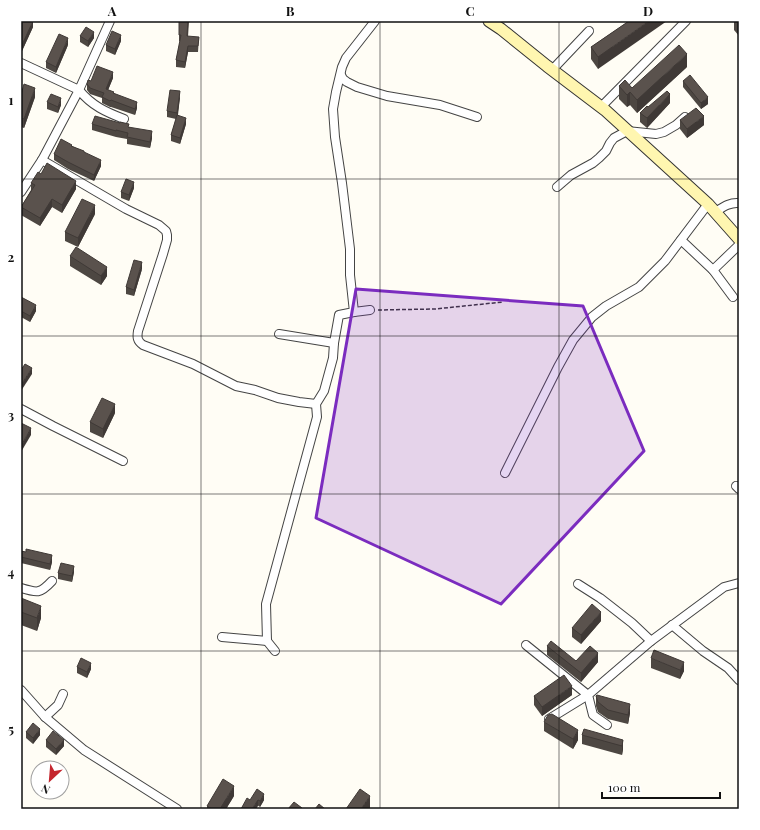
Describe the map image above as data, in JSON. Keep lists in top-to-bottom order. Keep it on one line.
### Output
{"scale_bar":"100 m","north":"bottom left","grid":{"columns":["A","B","C","D"],"rows":["1","2","3","4","5"]}}
